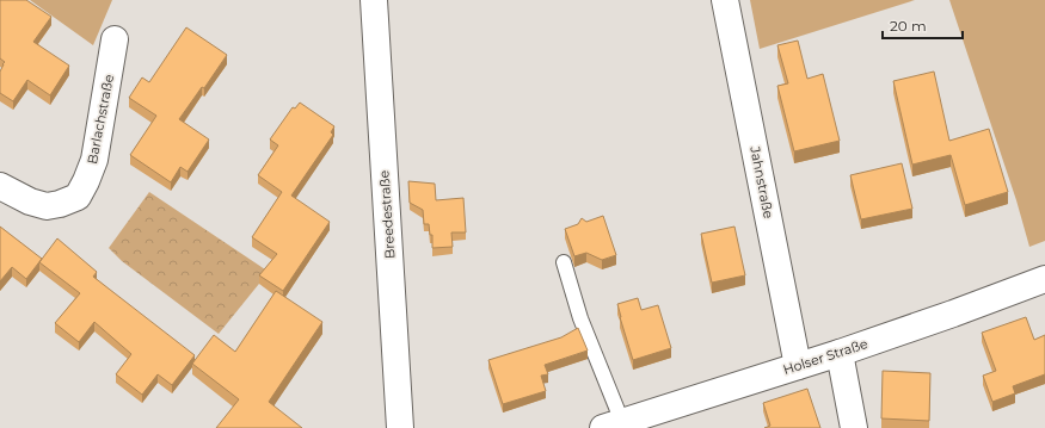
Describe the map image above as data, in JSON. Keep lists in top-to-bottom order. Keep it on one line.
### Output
{"streets":{"street":["Barlachstraße","Jahnstraße","Breedestraße","Holser Straße"]},"crossings":[["Jahnstraße","Holser Straße"]],"scale_bar":"20 m"}
